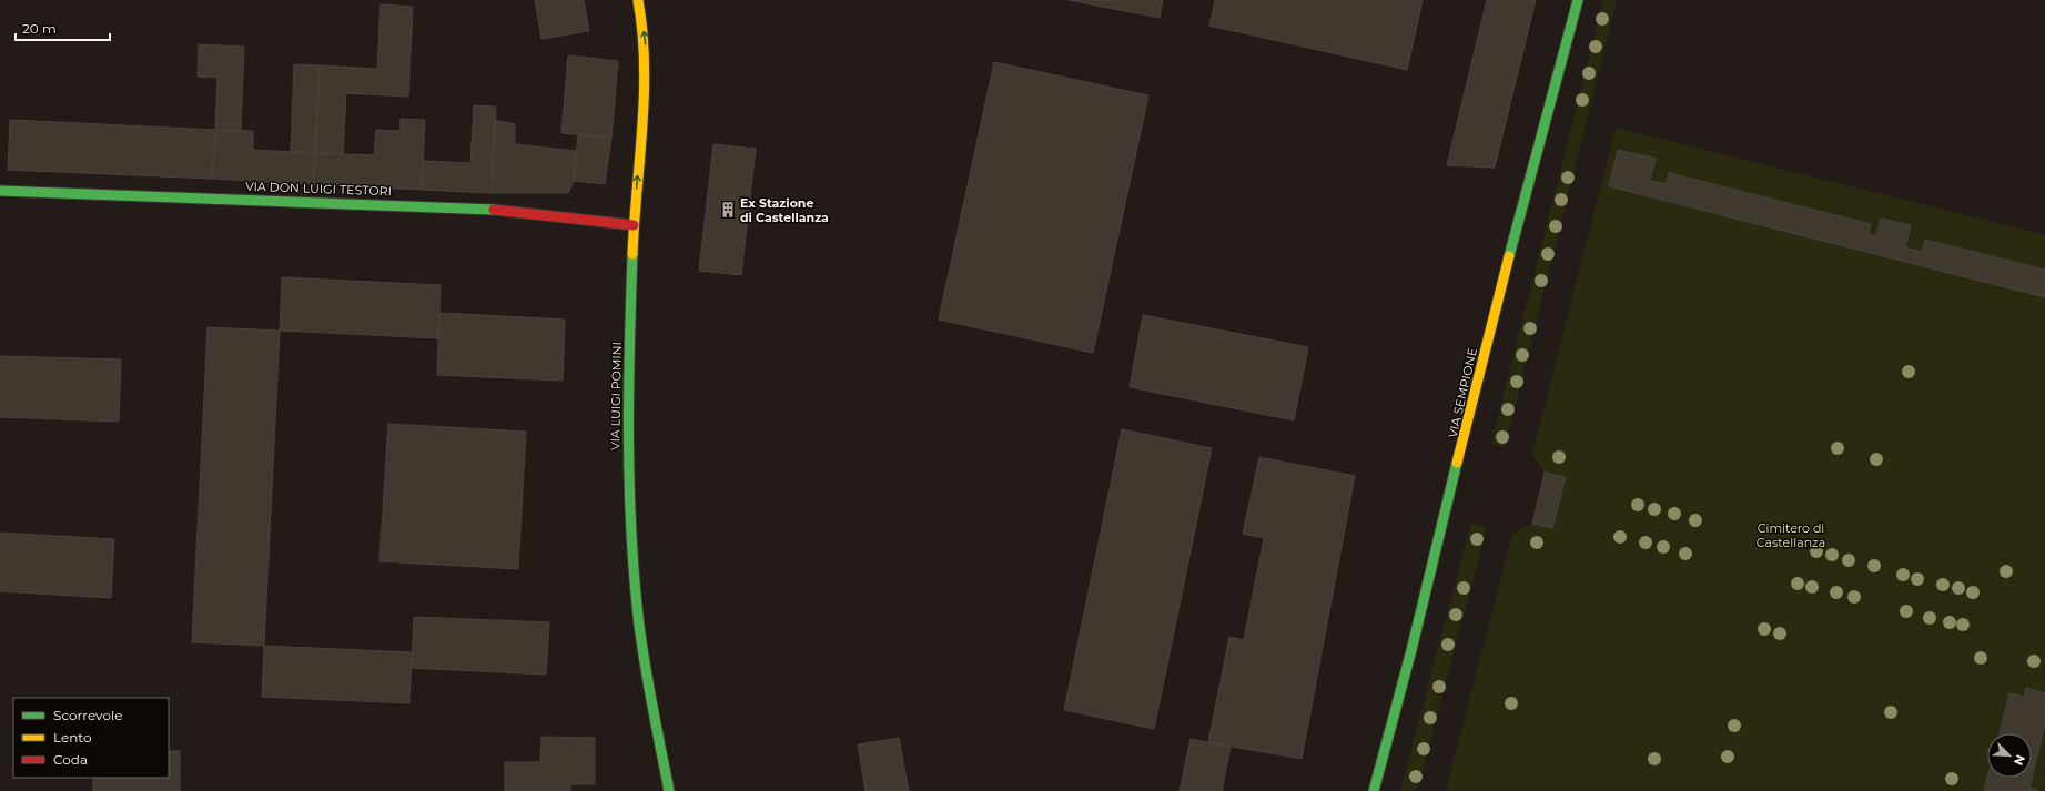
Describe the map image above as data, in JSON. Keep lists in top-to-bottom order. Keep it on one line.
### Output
{"streets":{"street":["VIA DON LUIGI TESTORI","VIA SEMPIONE","VIA LUIGI POMINI"]},"crossings":[["VIA DON LUIGI TESTORI","VIA LUIGI POMINI"]],"parks":["Cimitero di Castellanza"],"places":{"building":["Ex Stazione di Castellanza"]},"legend":["Scorrevole","Lento","Coda"],"scale_bar":"20 m","north":"bottom right"}
